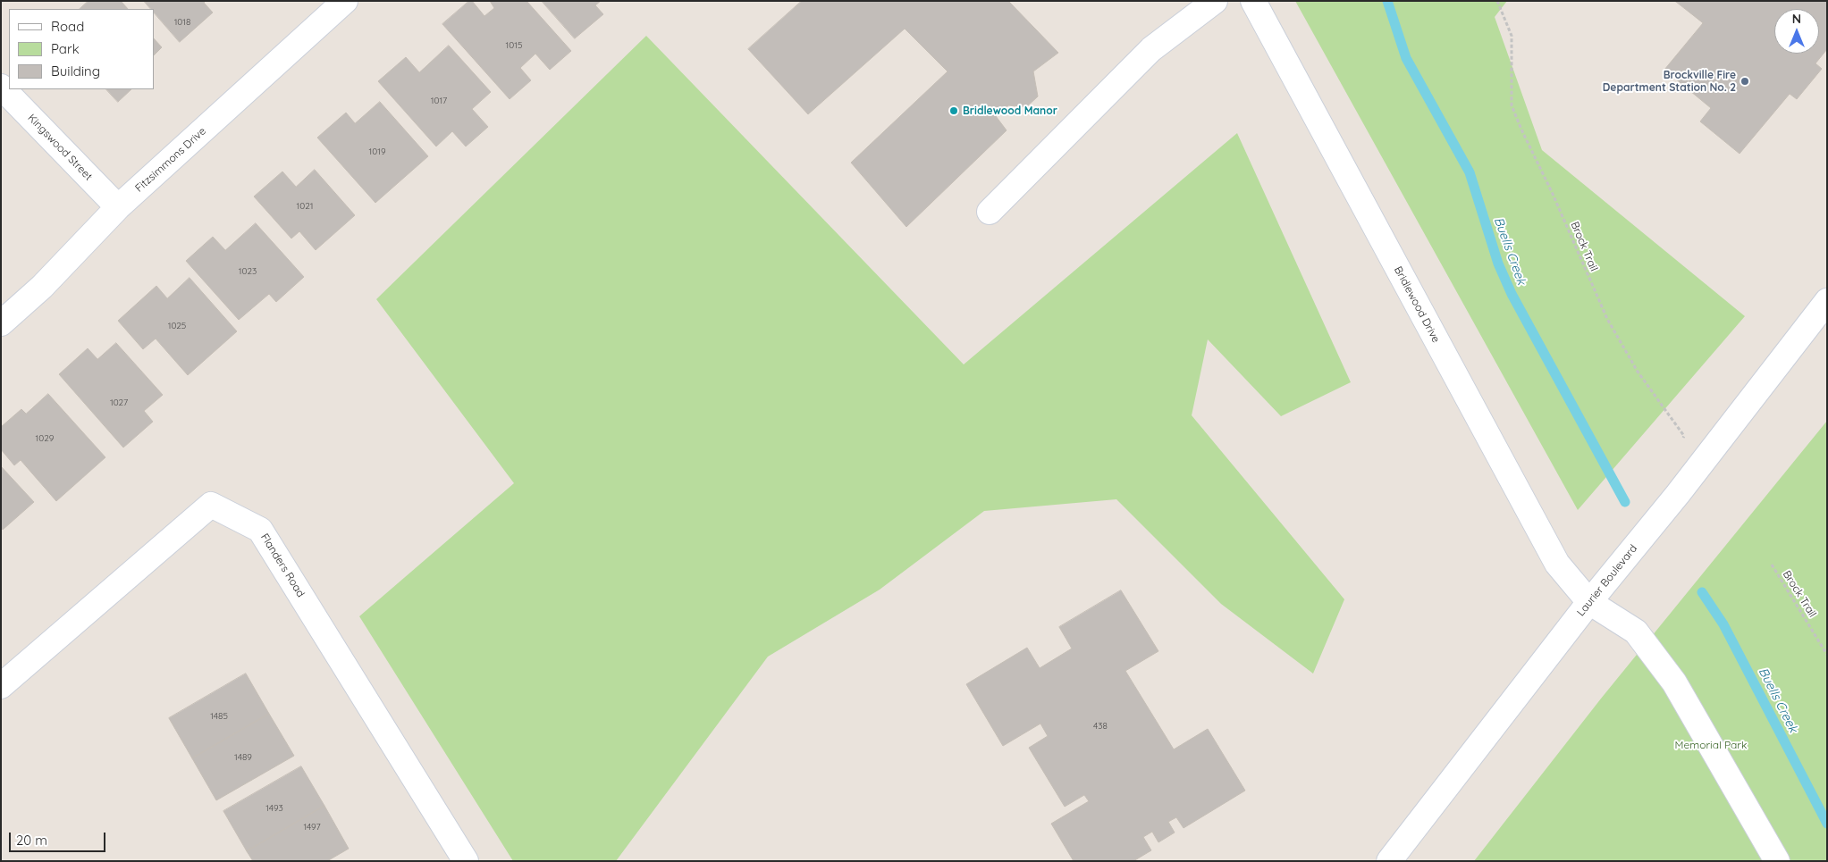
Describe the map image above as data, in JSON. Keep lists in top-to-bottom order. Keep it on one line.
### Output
{"streets":{"street":["Kingswood Street","Fitzsimmons Drive","Bridlewood Drive","Flanders Road","Laurier Boulevard"],"path":["Brock Trail"]},"crossings":[["Kingswood Street","Fitzsimmons Drive"],["Bridlewood Drive","Laurier Boulevard"]],"water":["Buells Creek"],"parks":["Memorial Park"],"places":["Brockville Fire Department Station No. 2","Bridlewood Manor"],"house_numbers":["1018","1015","1017","1019","1021","1023","1025","1027","1029","1485","438","1489","1493","1497"],"legend":["Road","Park","Building"],"scale_bar":"20 m","north":"top"}
